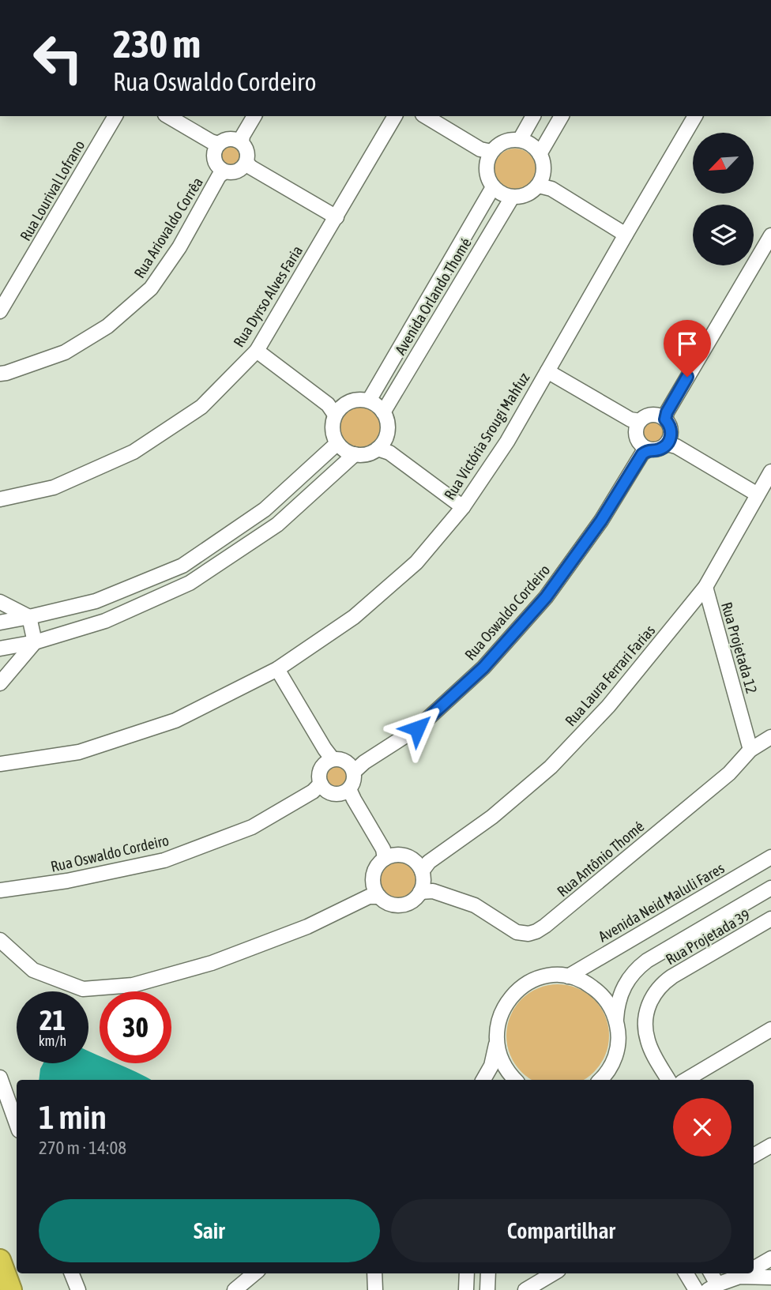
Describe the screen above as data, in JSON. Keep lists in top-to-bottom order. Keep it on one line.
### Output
{"streets":{"street":["Rua Lourival Lofrano","Rua Ariovaldo Corrêa","Rua Dyrso Alves Faria","Avenida Orlando Thomé","Rua Victória Srougi Mahfuz","Rua Oswaldo Cordeiro","Rua Projetada 12","Rua Laura Ferrari Farias","Rua Antônio Thomé","Avenida Neid Maluli Fares","Rua Projetada 39"]},"crossings":[["Rua Projetada 12","Rua Laura Ferrari Farias"],["Rua Projetada 12","Rua Antônio Thomé"],["Rua Laura Ferrari Farias","Rua Antônio Thomé"]],"north":"bottom left","page":{"turn":["230 m","Rua Oswaldo Cordeiro"],"speed":"21 km/h","limit":"30","heading":["1 min","270 m · 14:08"],"buttons":["Sair","Compartilhar"]}}
